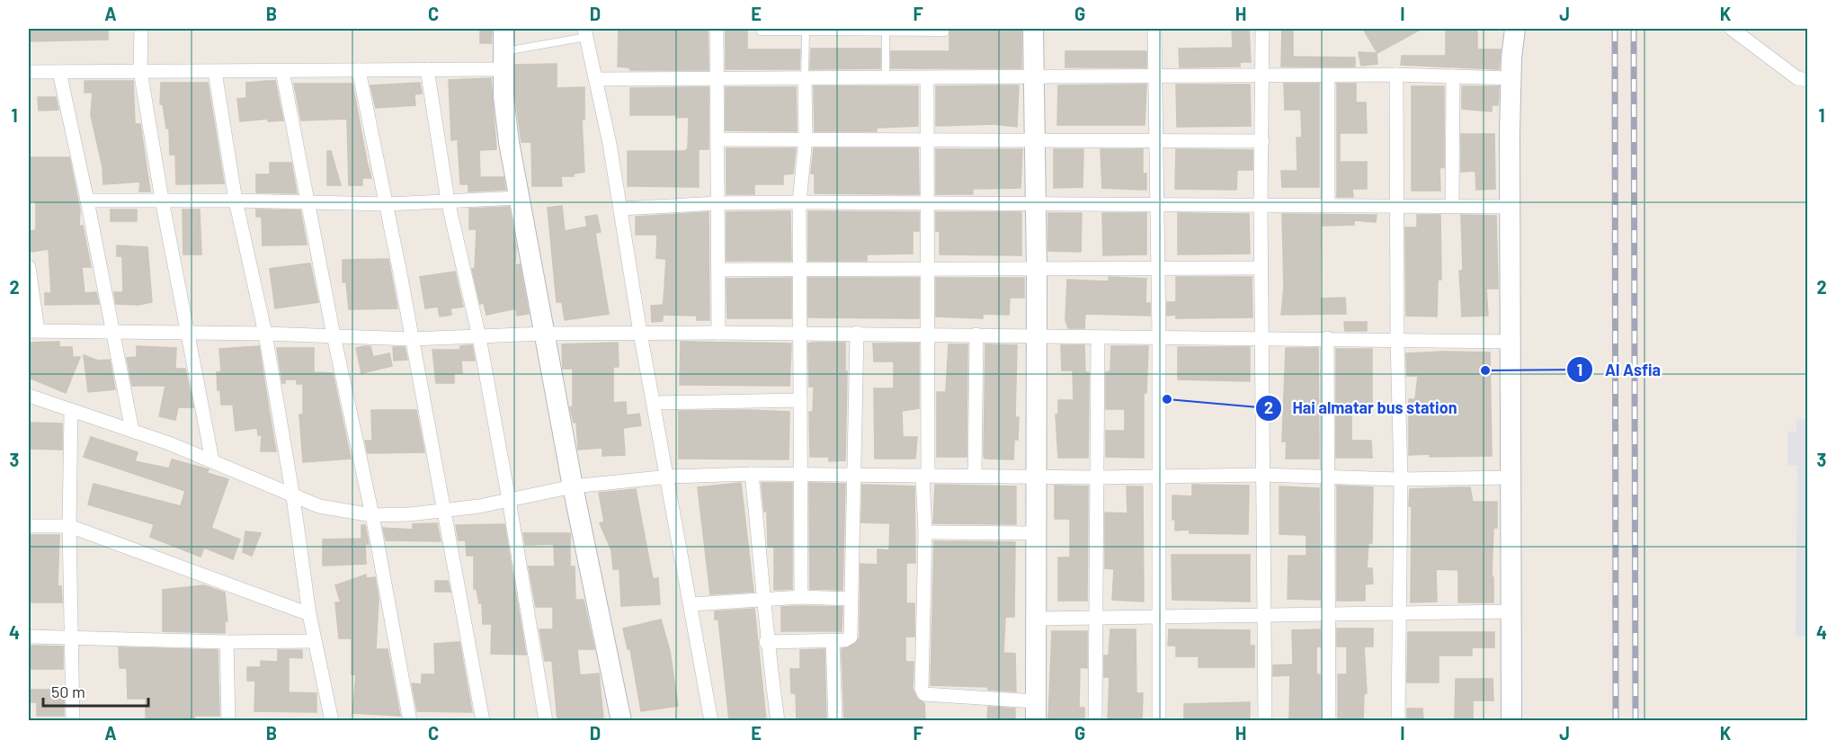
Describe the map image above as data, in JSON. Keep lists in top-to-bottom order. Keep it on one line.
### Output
{"places":["Al Asfia","Hai almatar bus station"],"scale_bar":"50 m","grid":{"columns":["A","B","C","D","E","F","G","H","I","J","K"],"rows":["1","2","3","4"]}}
